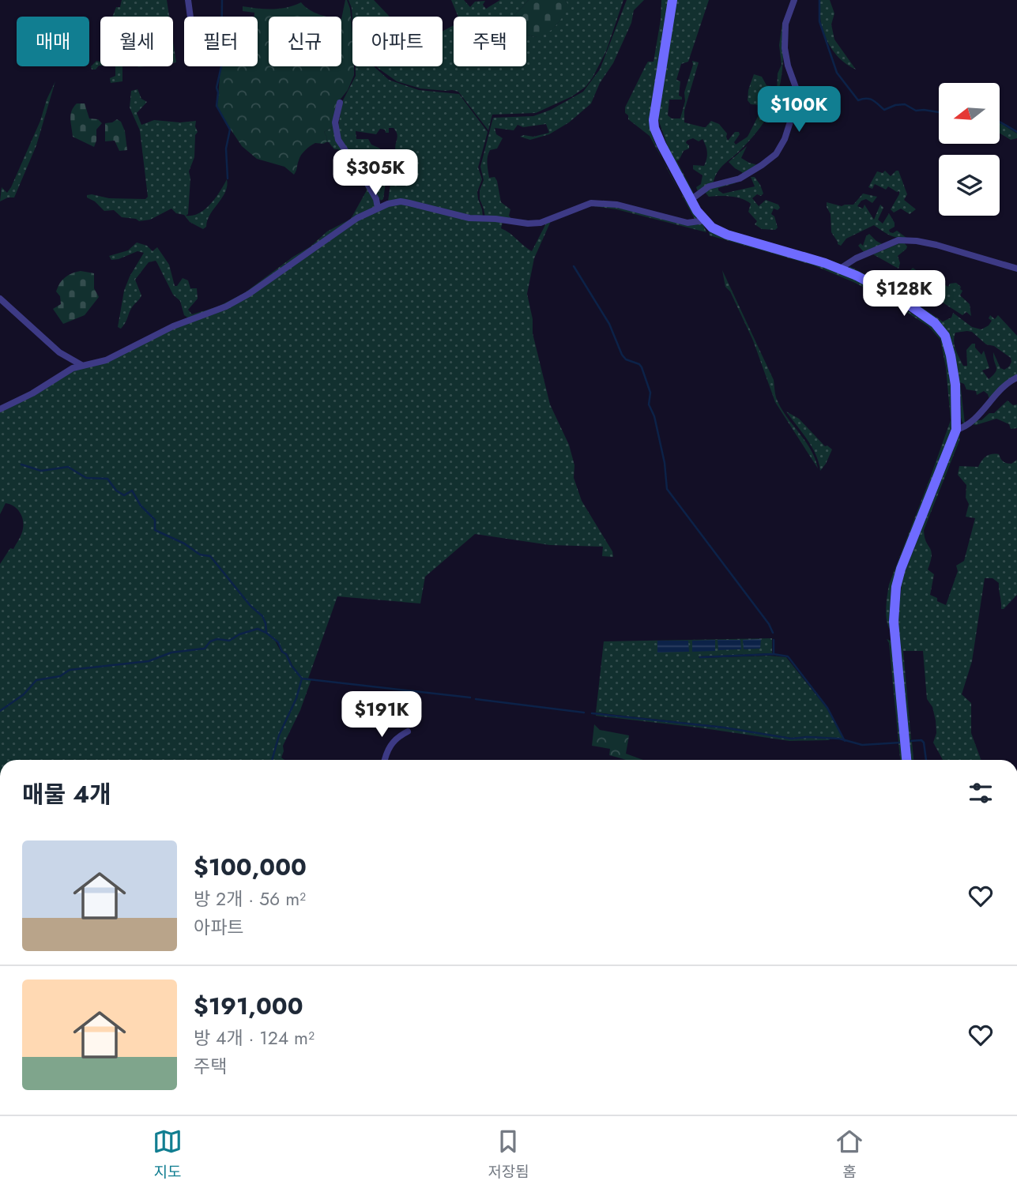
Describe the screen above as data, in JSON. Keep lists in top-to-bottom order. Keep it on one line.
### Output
{"north":"left","page":{"chip":["매매","월세","필터","신규","아파트","주택"],"price":["$100K","$305K","$128K","$191K"],"heading":"매물 4개","list":[{"name":"$100,000","note":"방 2개 · 56 m² · 아파트"},{"name":"$191,000","note":"방 4개 · 124 m² · 주택"}],"tabs":["지도","저장됨","홈"]}}
